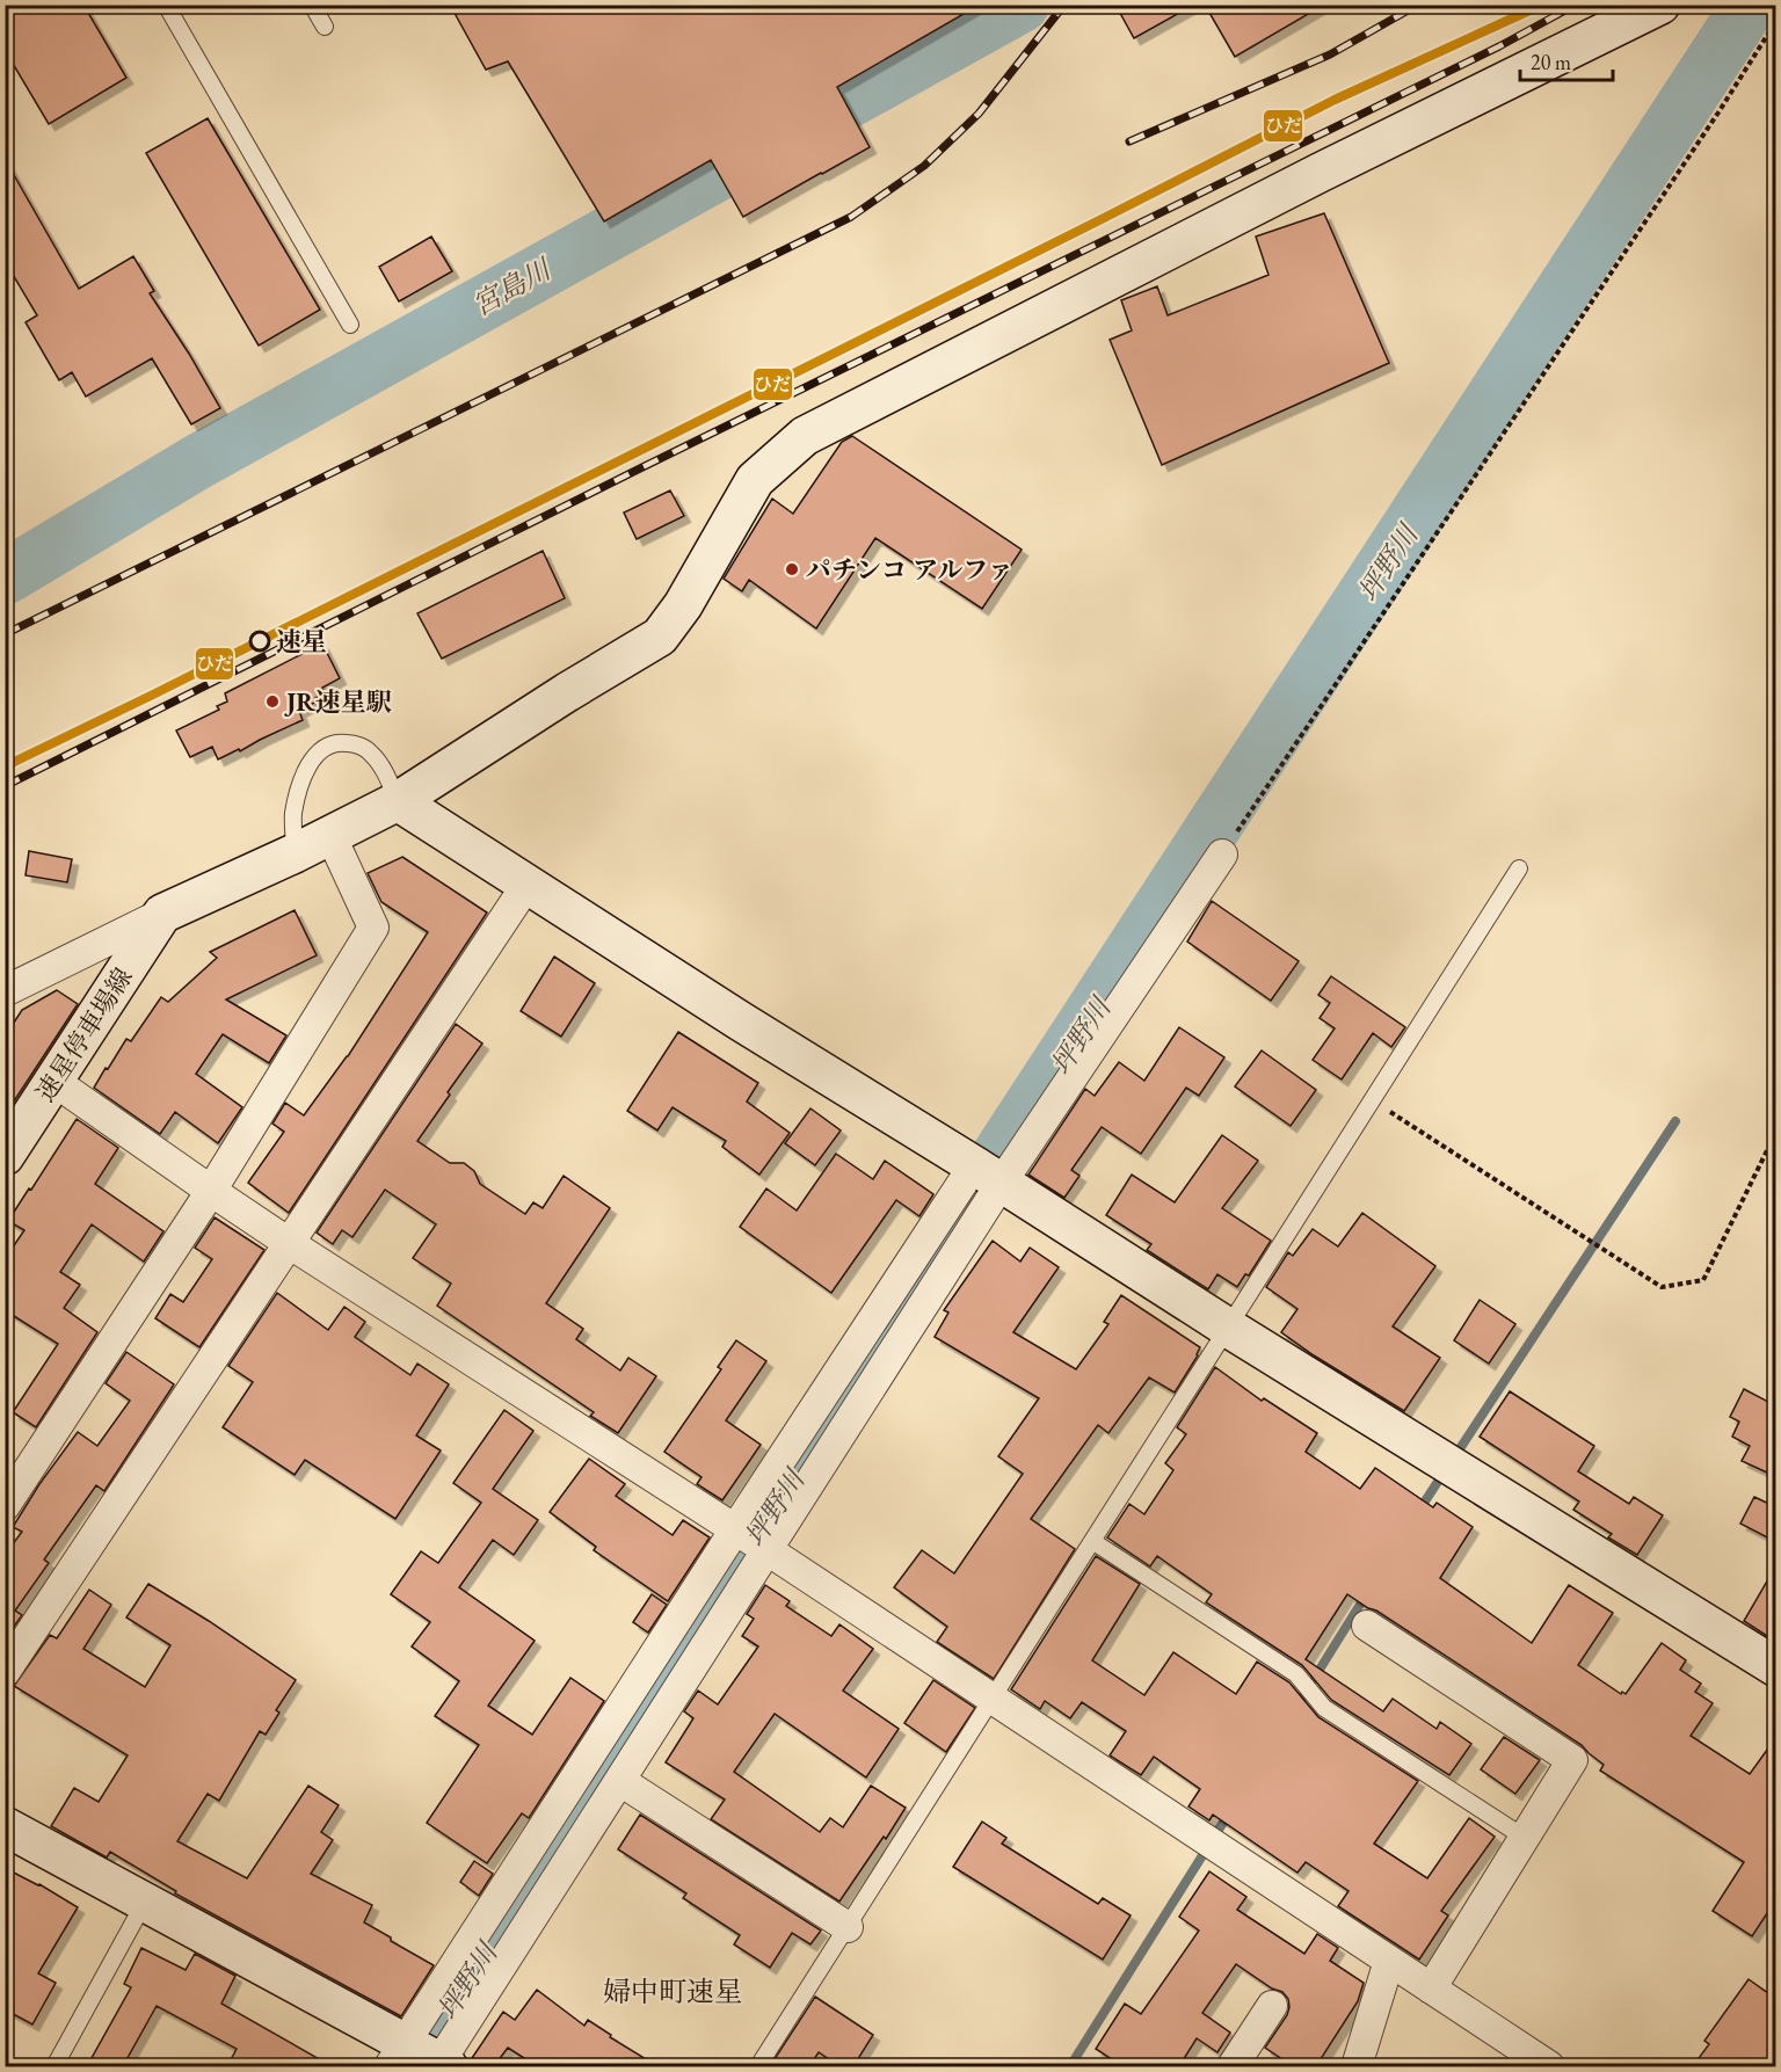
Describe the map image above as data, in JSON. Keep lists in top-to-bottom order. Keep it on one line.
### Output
{"streets":{"street":["速星停車場線"]},"districts":["婦中町速星"],"water":["宮島川","坪野川"],"places":["パチンコ アルファ","速星","JR速星駅"],"lines":["transit line ひだ"],"scale_bar":"20 m"}
